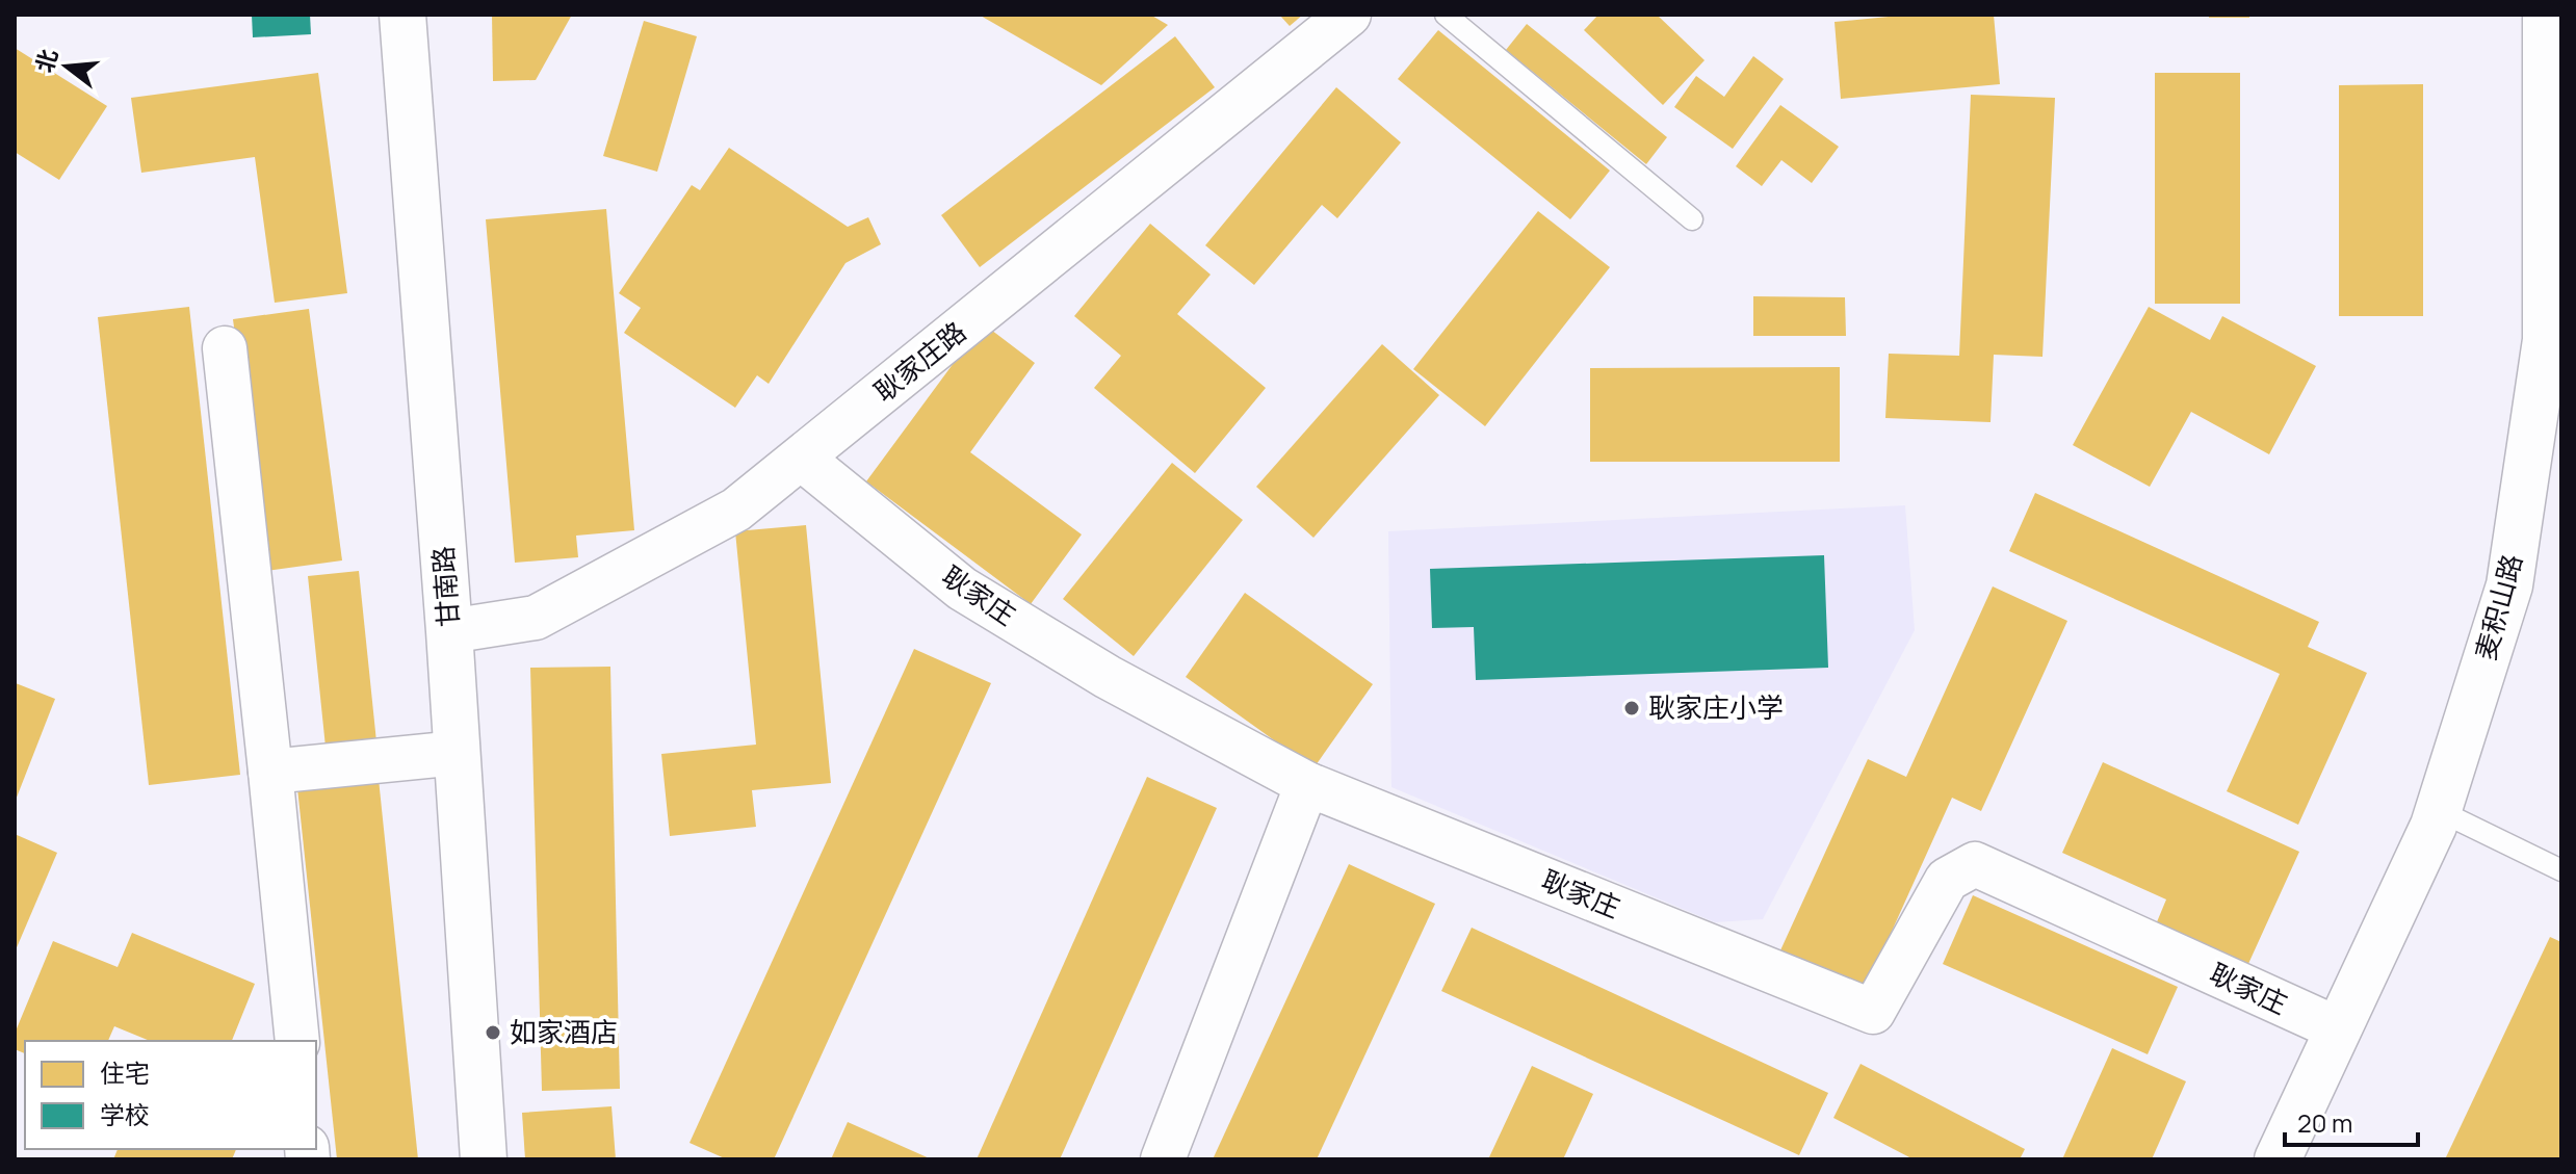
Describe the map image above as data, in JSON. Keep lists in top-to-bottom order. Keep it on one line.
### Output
{"streets":{"street":["耿家庄路","甘南路","耿家庄","麦积山路"]},"crossings":[["耿家庄路","甘南路"],["耿家庄路","耿家庄"],["耿家庄","麦积山路"]],"places":["耿家庄小学","如家酒店"],"legend":["住宅","学校"],"scale_bar":"20 m","north":"left"}
